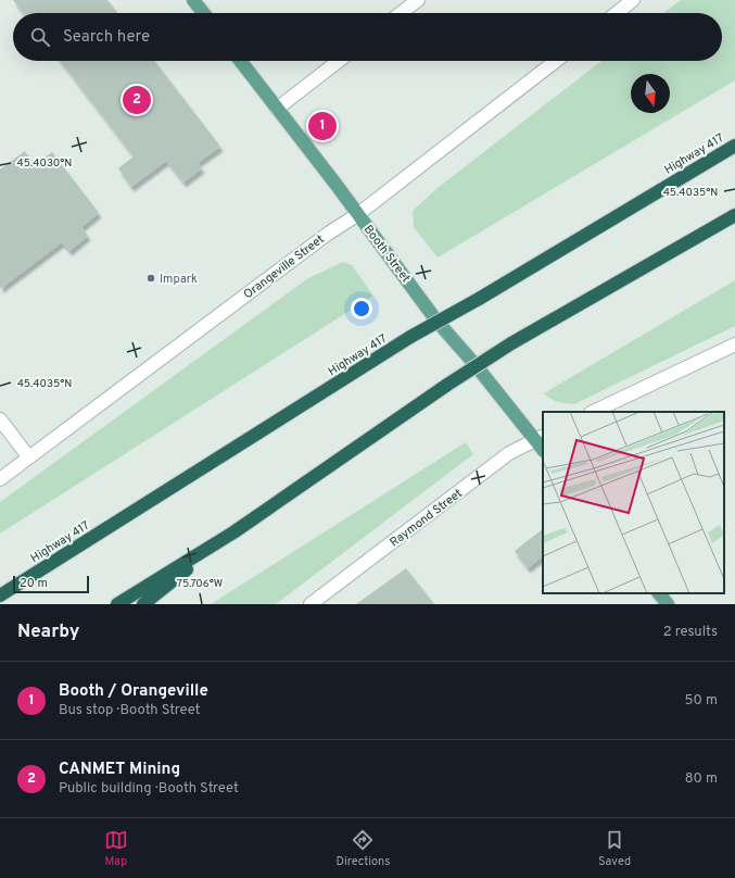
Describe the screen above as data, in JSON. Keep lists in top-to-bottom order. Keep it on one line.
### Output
{"streets":{"highway":["Highway 417"],"main road":["Booth Street"],"street":["Orangeville Street","Raymond Street"]},"crossings":[["Booth Street","Orangeville Street"],["Booth Street","Raymond Street"]],"places":["Impark"],"scale_bar":"20 m","north":"bottom","page":{"search":"Search here","pins":["2","1"],"scale":"20 m","heading":["Nearby","2 results"],"list":[{"mark":"1","name":"Booth / Orangeville","note":"Bus stop · Booth Street","value":"50 m"},{"mark":"2","name":"CANMET Mining","note":"Public building · Booth Street","value":"80 m"}],"nav":["Map","Directions","Saved"]},"coordinates":["45.4030°N","45.4035°N","75.706°W"]}
